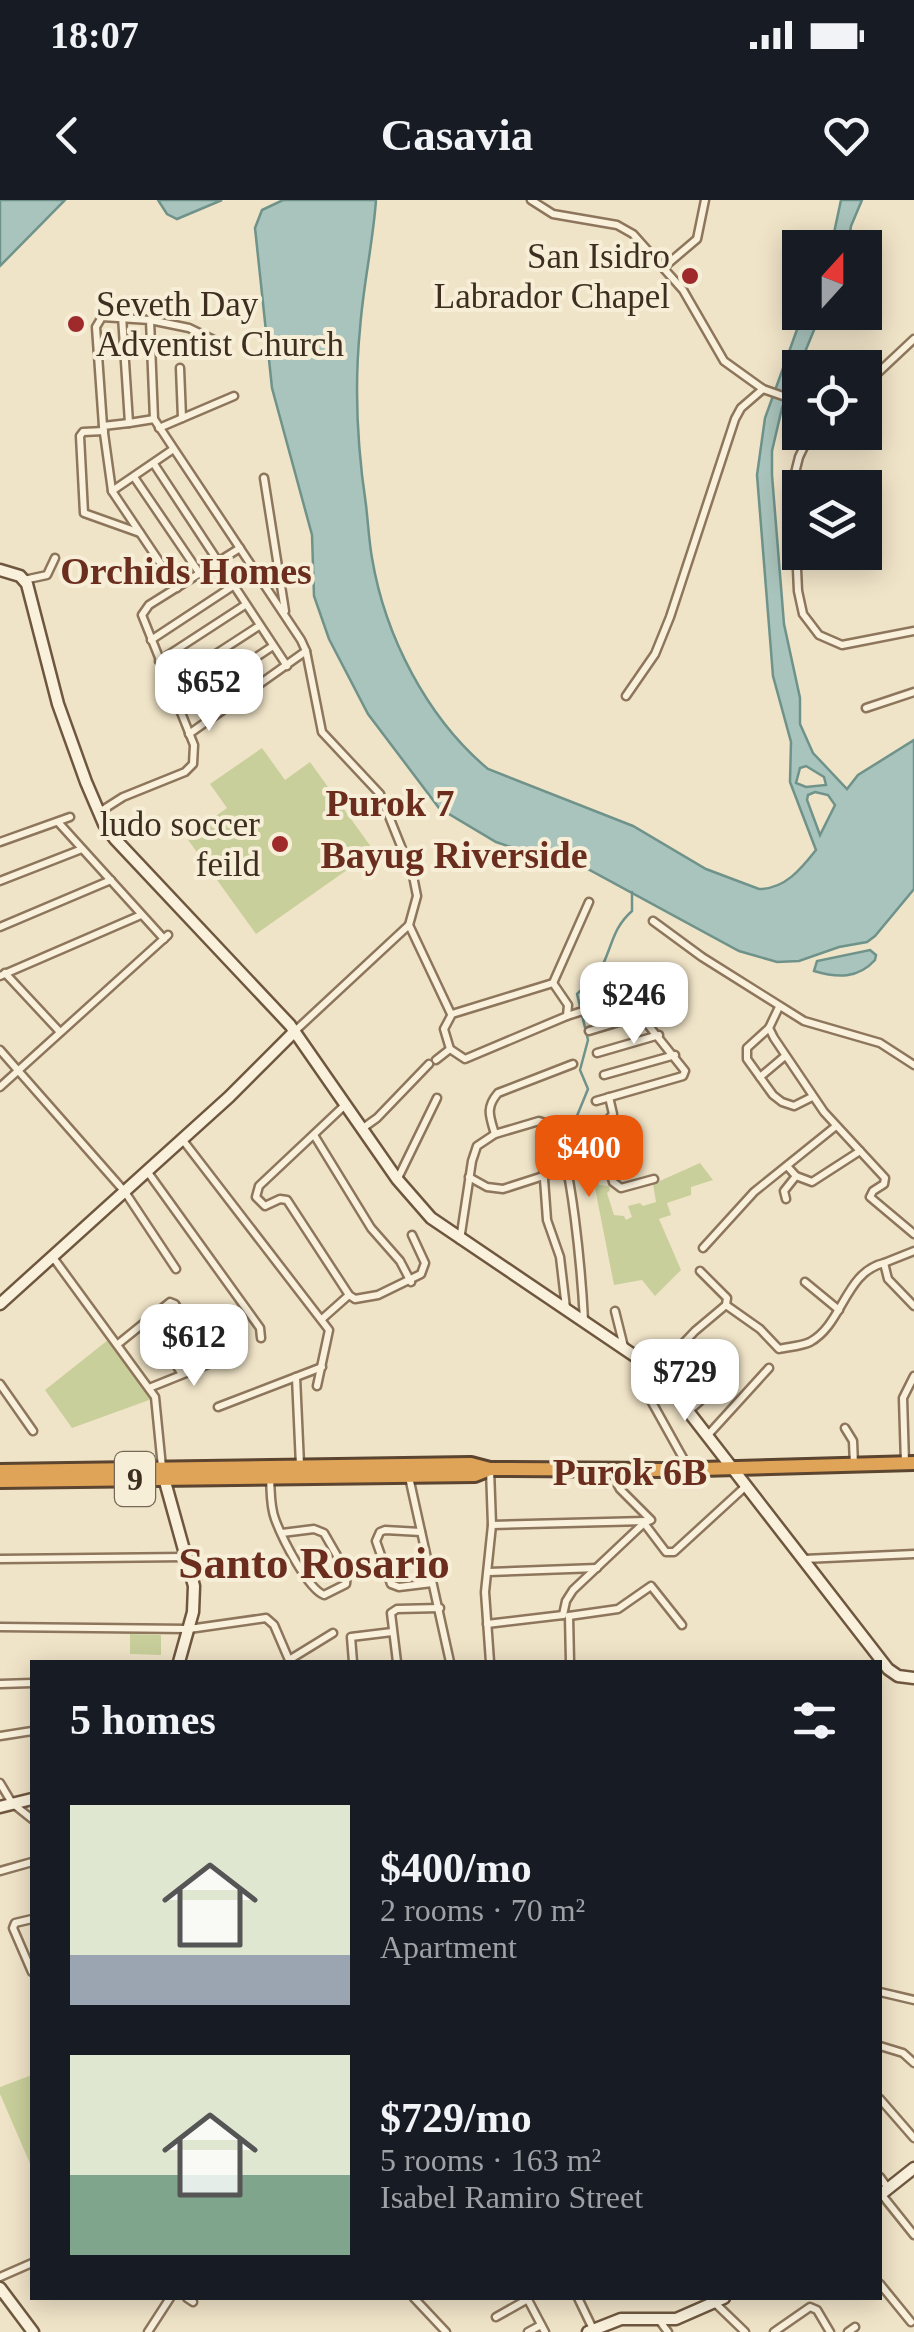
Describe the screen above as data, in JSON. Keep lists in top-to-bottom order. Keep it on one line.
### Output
{"streets":{"highway":["9"]},"districts":["Orchids Homes","Purok 7","Bayug Riverside","Purok 6B","Santo Rosario"],"places":["San Isidro Labrador Chapel","Seveth Day Adventist Church","ludo soccer feild"],"north":"top","page":{"status":"18:07","header":"Casavia","price":["$652","$246","$400","$612","$729"],"heading":"5 homes","list":[{"name":"$400/mo","note":"2 rooms · 70 m² · Apartment"},{"name":"$729/mo","note":"5 rooms · 163 m² · Isabel Ramiro Street"}]}}
